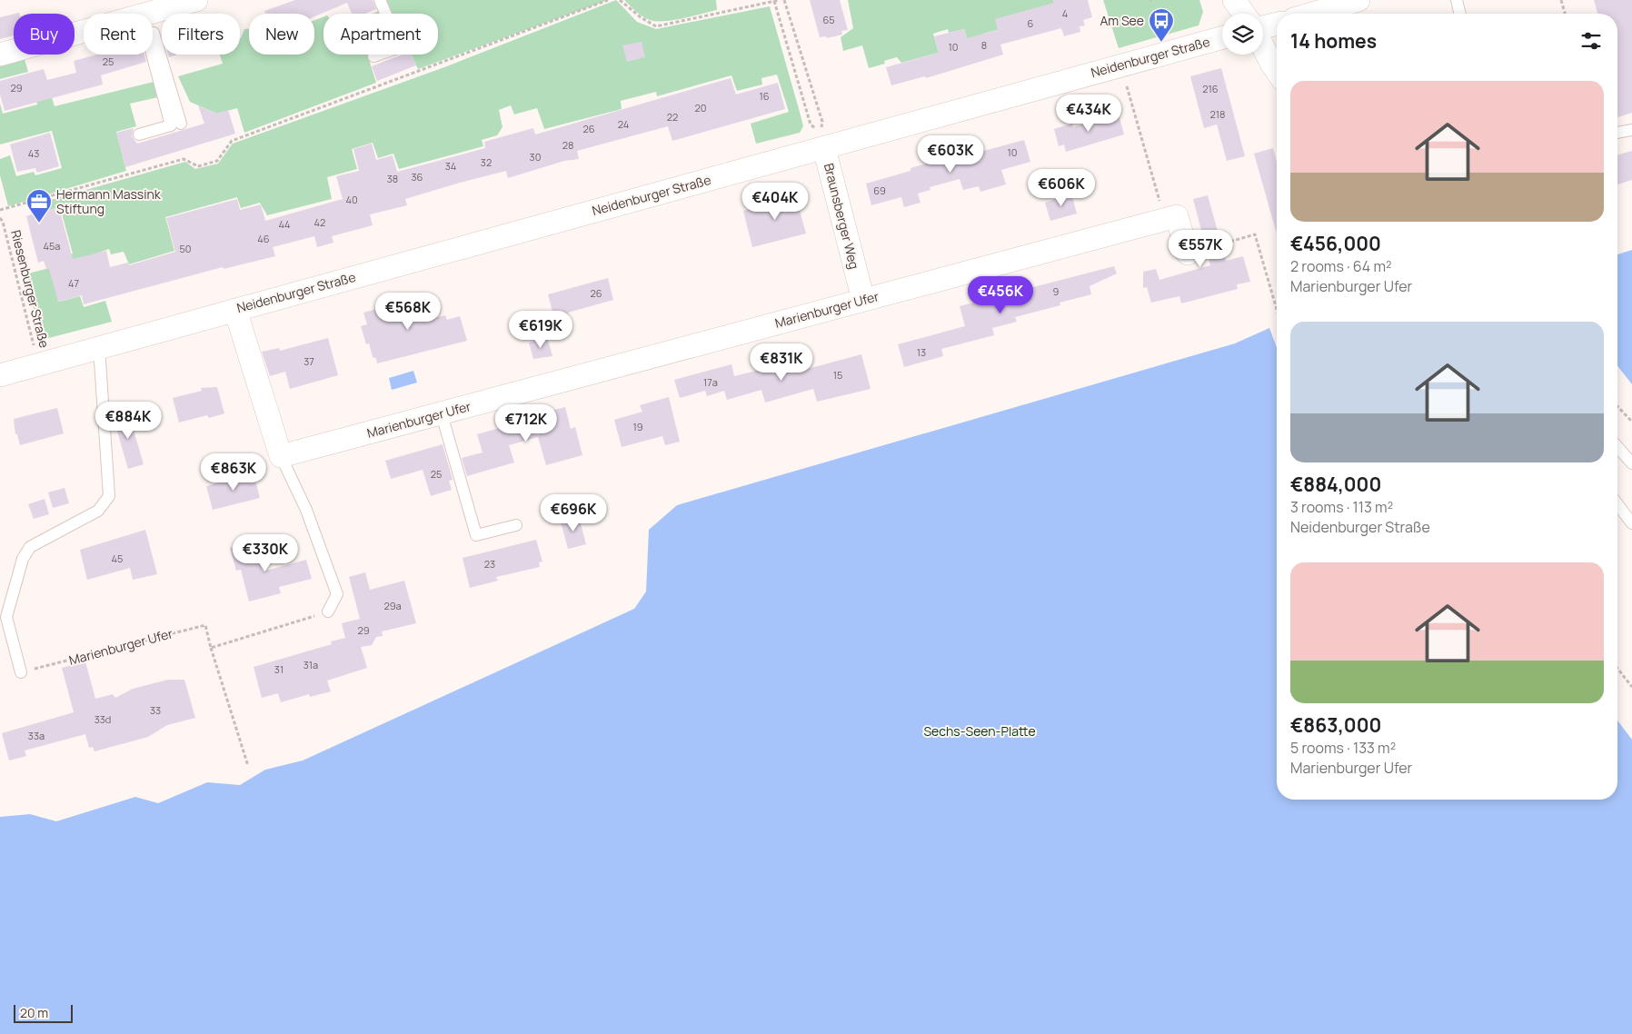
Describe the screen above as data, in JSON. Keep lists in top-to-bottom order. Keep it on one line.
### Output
{"streets":{"street":["Neidenburger Straße","Braunsberger Weg","Marienburger Ufer"],"path":["Riesenburger Straße"]},"crossings":[["Neidenburger Straße","Braunsberger Weg"],["Neidenburger Straße","Riesenburger Straße"],["Braunsberger Weg","Marienburger Ufer"]],"parks":["Sechs-Seen-Platte"],"places":{"bus stop":["Am See"],"office":["Hermann Massink Stiftung"]},"house_numbers":["4","65","6","8","10","25","29","216","16","20","218","22","24","26","28","10","43","30","32","34","36","38","69","40","42","44","46","45a","50","47","9","26","13","37","15","17a","19","25","45","23","29a","29","31a","31","33","33d","33a"],"scale_bar":"20 m","page":{"chip":["Buy","Rent","Filters","New","Apartment"],"heading":"14 homes","list":[{"name":"€456,000","note":"2 rooms · 64 m² · Marienburger Ufer"},{"name":"€884,000","note":"3 rooms · 113 m² · Neidenburger Straße"},{"name":"€863,000","note":"5 rooms · 133 m² · Marienburger Ufer"}],"price":["€434K","€603K","€606K","€404K","€557K","€456K","€568K","€619K","€831K","€884K","€712K","€863K","€696K","€330K"],"scale":"20 m"}}
